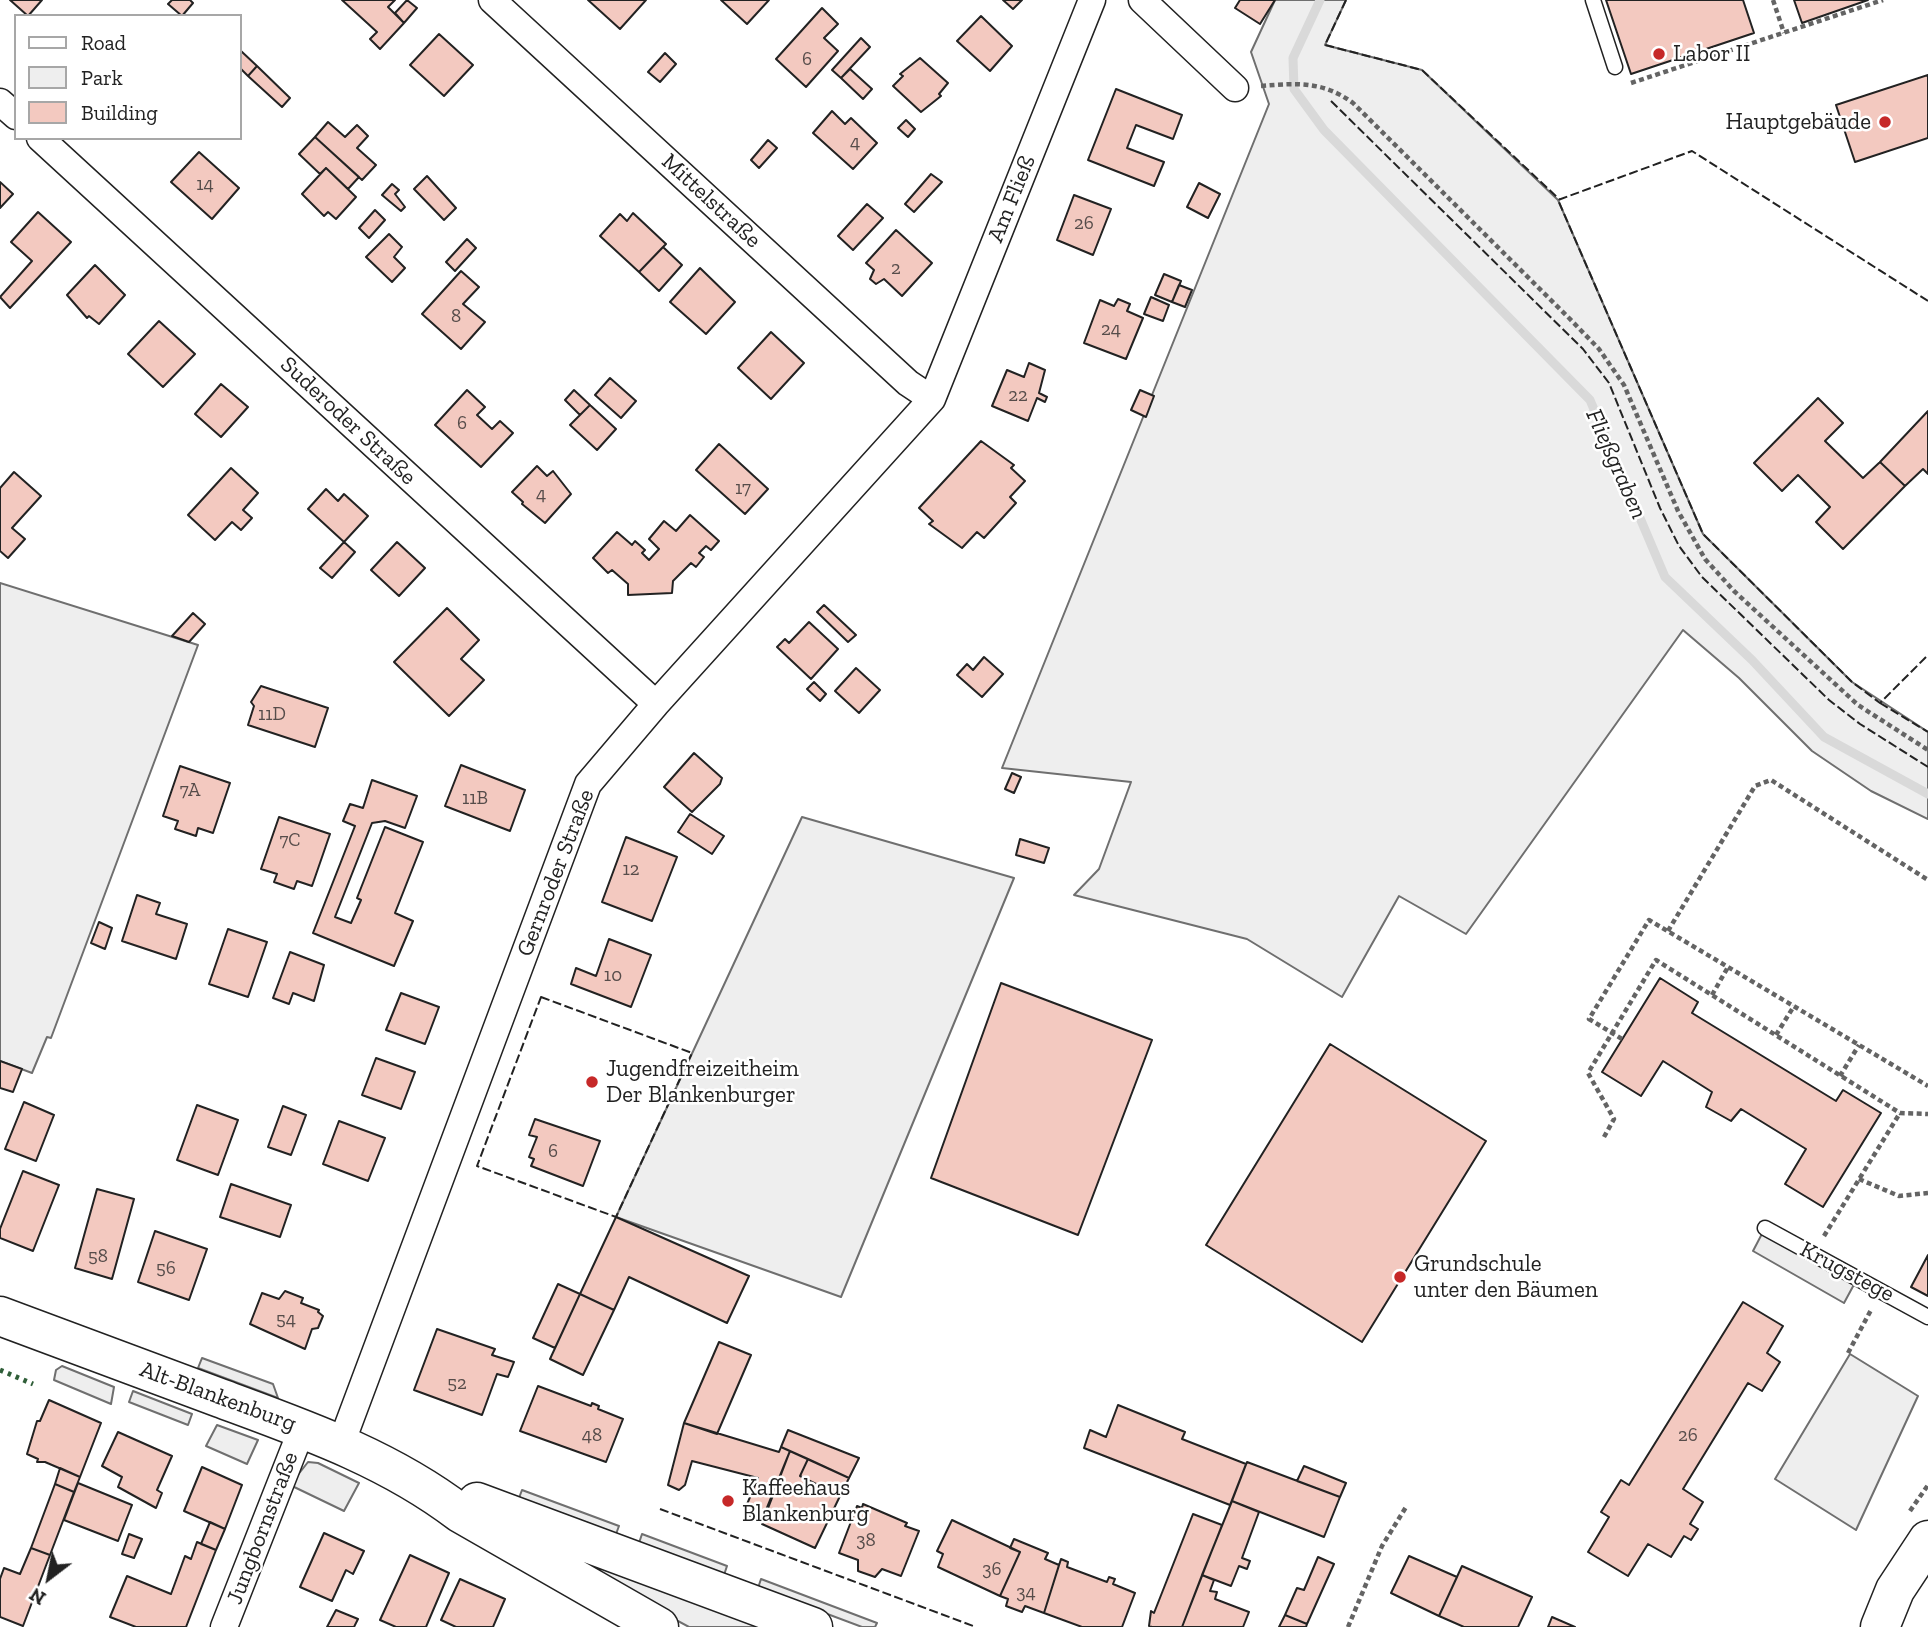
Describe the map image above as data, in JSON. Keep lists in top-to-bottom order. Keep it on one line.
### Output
{"streets":{"main road":["Alt-Blankenburg"],"street":["Am Fließ","Mittelstraße","Suderoder Straße","Gernroder Straße","Jungbornstraße"],"lane":["Krugstege"]},"crossings":[["Am Fließ","Mittelstraße"],["Am Fließ","Gernroder Straße"],["Mittelstraße","Gernroder Straße"],["Suderoder Straße","Gernroder Straße"],["Gernroder Straße","Alt-Blankenburg"],["Alt-Blankenburg","Jungbornstraße"]],"water":["Fließgraben"],"places":["Labor II","Hauptgebäude","Jugendfreizeitheim Der Blankenburger","Grundschule unter den Bäumen","Kaffeehaus Blankenburg"],"house_numbers":["6","4","14","26","2","8","24","22","6","17","4","11D","7A","11B","7C","12","10","6","58","56","54","52","48","26","38","36","34"],"legend":["Road","Park","Building"],"north":"bottom left"}
